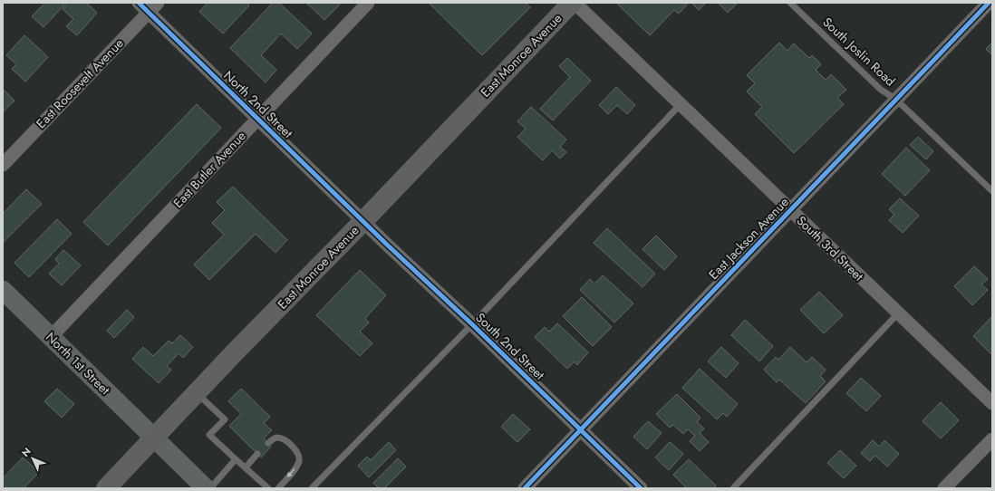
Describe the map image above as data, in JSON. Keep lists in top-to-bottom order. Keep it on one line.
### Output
{"streets":{"main road":["East Monroe Avenue","North 1st Street"],"street":["East Roosevelt Avenue","North 2nd Street","East Butler Avenue","East Jackson Avenue","South 3rd Street","South 2nd Street"],"lane":["South Joslin Road"]},"crossings":[["South Joslin Road","East Jackson Avenue"],["East Monroe Avenue","North 2nd Street"],["East Monroe Avenue","South 2nd Street"],["East Monroe Avenue","North 1st Street"],["East Roosevelt Avenue","North 2nd Street"],["North 2nd Street","East Butler Avenue"],["North 2nd Street","South 2nd Street"],["East Butler Avenue","North 1st Street"],["East Jackson Avenue","South 3rd Street"],["East Jackson Avenue","South 2nd Street"]],"north":"top left"}
